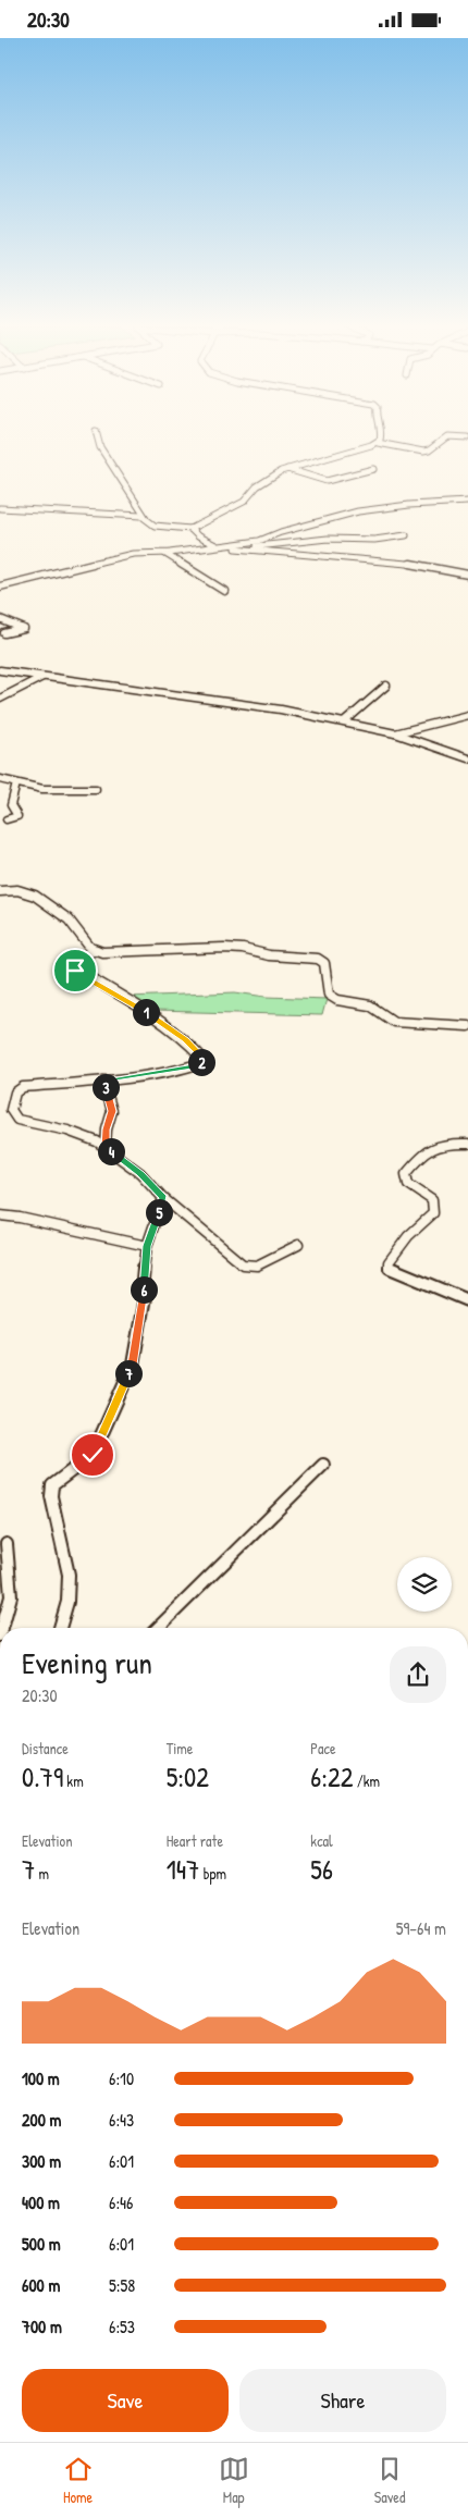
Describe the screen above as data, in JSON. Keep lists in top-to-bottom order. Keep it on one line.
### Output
{"page":{"status":"20:30","pins":["1","2","3","4","5","6","7"],"heading":["Evening run","20:30"],"stats":[["Distance","0.79 km"],["Time","5:02"],["Pace","6:22 /km"],["Elevation","7 m"],["Heart rate","147 bpm"],["kcal","56"]],"chart":["Elevation","59–64 m"],"list":[{"name":"100 m","note":"6:10"},{"name":"200 m","note":"6:43"},{"name":"300 m","note":"6:01"},{"name":"400 m","note":"6:46"},{"name":"500 m","note":"6:01"},{"name":"600 m","note":"5:58"},{"name":"700 m","note":"6:53"}],"buttons":["Save","Share"],"tabs":["Home","Map","Saved"]}}
